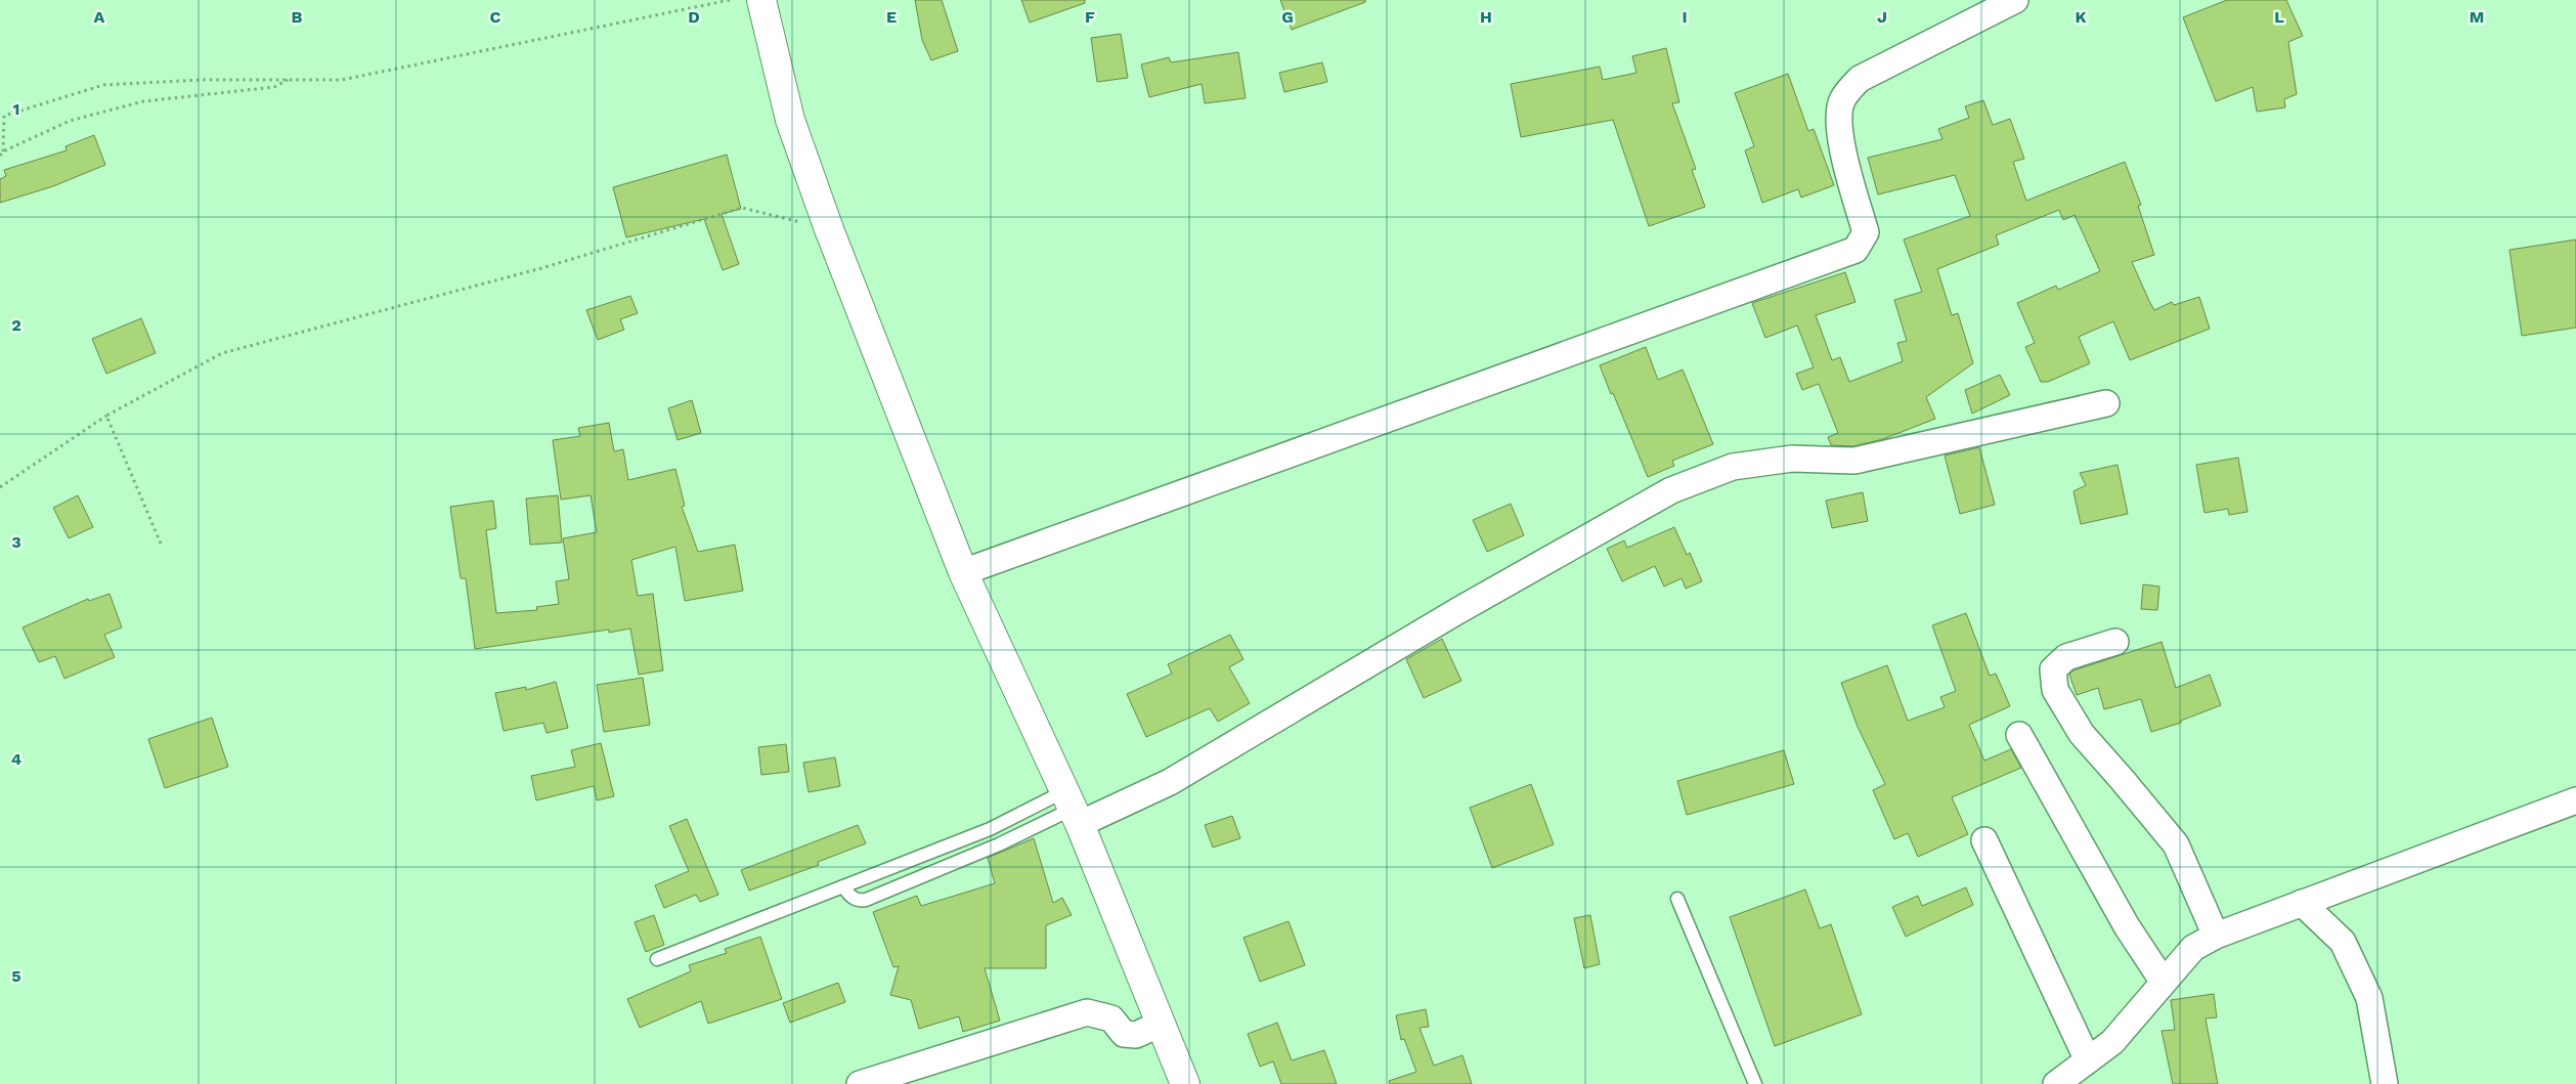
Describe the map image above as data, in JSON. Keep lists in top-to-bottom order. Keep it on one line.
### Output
{"grid":{"columns":["A","B","C","D","E","F","G","H","I","J","K","L","M"],"rows":["1","2","3","4","5"]}}
